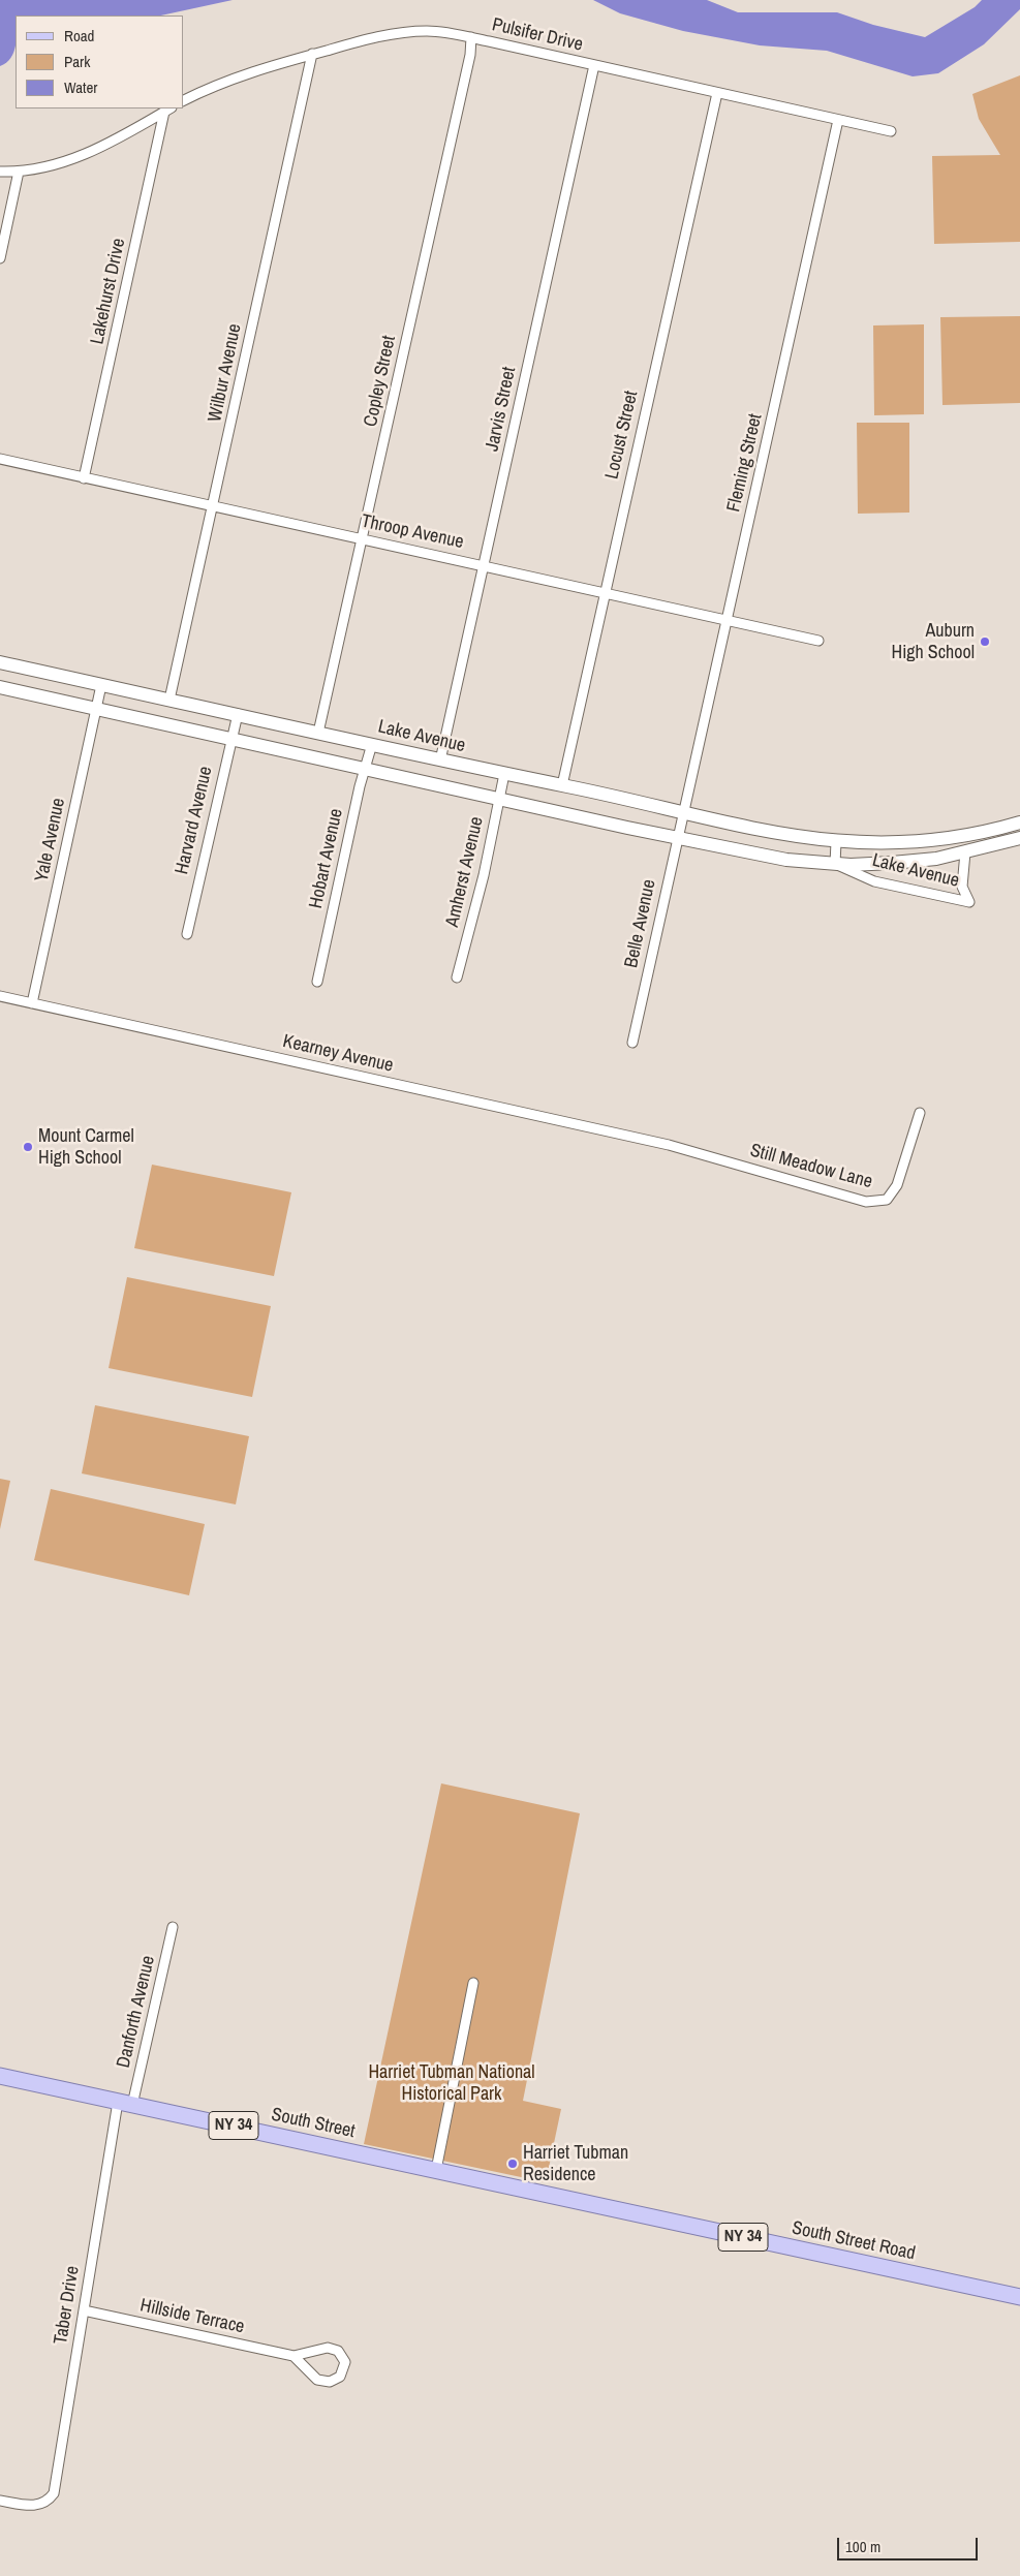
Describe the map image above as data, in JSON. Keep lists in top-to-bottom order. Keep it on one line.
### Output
{"streets":{"main road":["Lake Avenue","South Street","NY 34","South Street Road"],"street":["Pulsifer Drive","Lakehurst Drive","Wilbur Avenue","Copley Street","Jarvis Street","Locust Street","Fleming Street","Throop Avenue","Harvard Avenue","Yale Avenue","Hobart Avenue","Amherst Avenue","Belle Avenue","Kearney Avenue","Still Meadow Lane","Danforth Avenue","Taber Drive","Hillside Terrace"]},"crossings":[["Pulsifer Drive","Wilbur Avenue"],["Pulsifer Drive","Copley Street"],["Pulsifer Drive","Jarvis Street"],["Pulsifer Drive","Locust Street"],["Pulsifer Drive","Fleming Street"],["Lakehurst Drive","Throop Avenue"],["Wilbur Avenue","Throop Avenue"],["Wilbur Avenue","Lake Avenue"],["Copley Street","Throop Avenue"],["Copley Street","Lake Avenue"],["Jarvis Street","Throop Avenue"],["Jarvis Street","Lake Avenue"],["Locust Street","Throop Avenue"],["Locust Street","Lake Avenue"],["Fleming Street","Throop Avenue"],["Fleming Street","Lake Avenue"],["Fleming Street","Belle Avenue"],["Lake Avenue","Harvard Avenue"],["Lake Avenue","Yale Avenue"],["Lake Avenue","Hobart Avenue"],["Lake Avenue","Amherst Avenue"],["Lake Avenue","Belle Avenue"],["Yale Avenue","Kearney Avenue"],["Kearney Avenue","Still Meadow Lane"],["Danforth Avenue","South Street"],["Danforth Avenue","Taber Drive"],["South Street","South Street Road"],["South Street","Taber Drive"],["Taber Drive","Hillside Terrace"]],"parks":["Harriet Tubman National Historical Park"],"places":["Auburn High School","Mount Carmel High School","Harriet Tubman Residence"],"legend":["Road","Park","Water"],"scale_bar":"100 m"}
